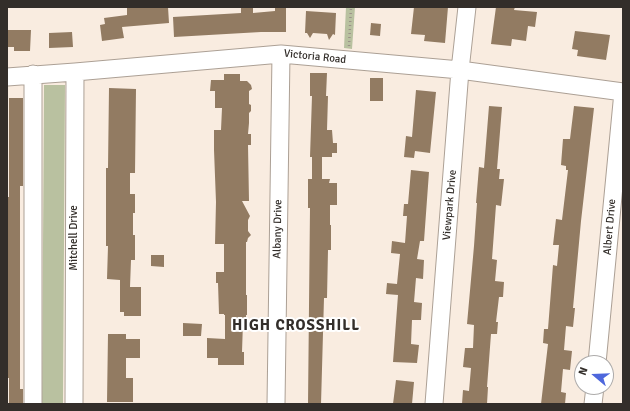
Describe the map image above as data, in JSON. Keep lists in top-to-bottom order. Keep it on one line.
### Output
{"streets":{"street":["Victoria Road","Viewpark Drive","Albert Drive","Albany Drive","Mitchell Drive"]},"crossings":[["Victoria Road","Viewpark Drive"],["Victoria Road","Albert Drive"],["Victoria Road","Albany Drive"],["Victoria Road","Mitchell Drive"]],"districts":["HIGH CROSSHILL"],"north":"left"}
